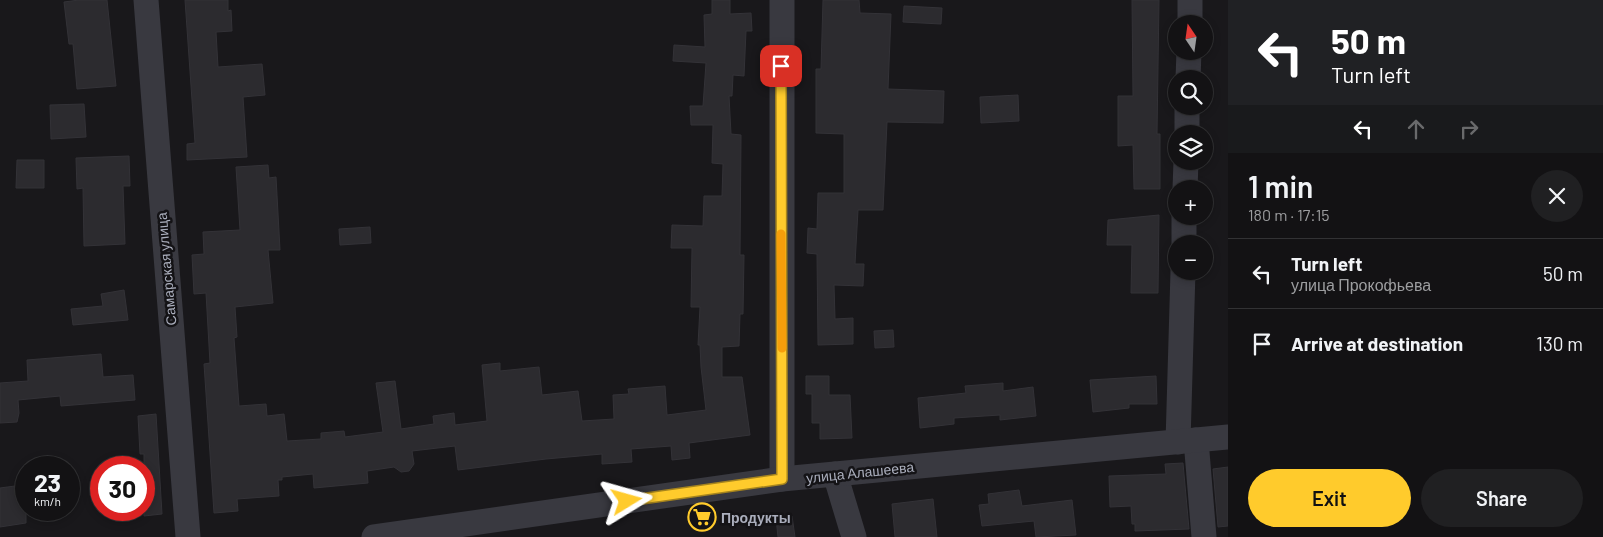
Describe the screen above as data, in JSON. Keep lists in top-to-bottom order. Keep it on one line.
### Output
{"streets":{"street":["Самарская улица","улица Алашеева"]},"places":{"supermarket":["Продукты"]},"north":"top","page":{"turn":["50 m","Turn left"],"map_buttons":["+","−"],"heading":["1 min","180 m · 17:15"],"list":[{"name":"Turn left","note":"улица Прокофьева","value":"50 m"},{"name":"Arrive at destination","value":"130 m"}],"speed":"23 km/h","limit":"30","buttons":["Exit","Share"]}}
